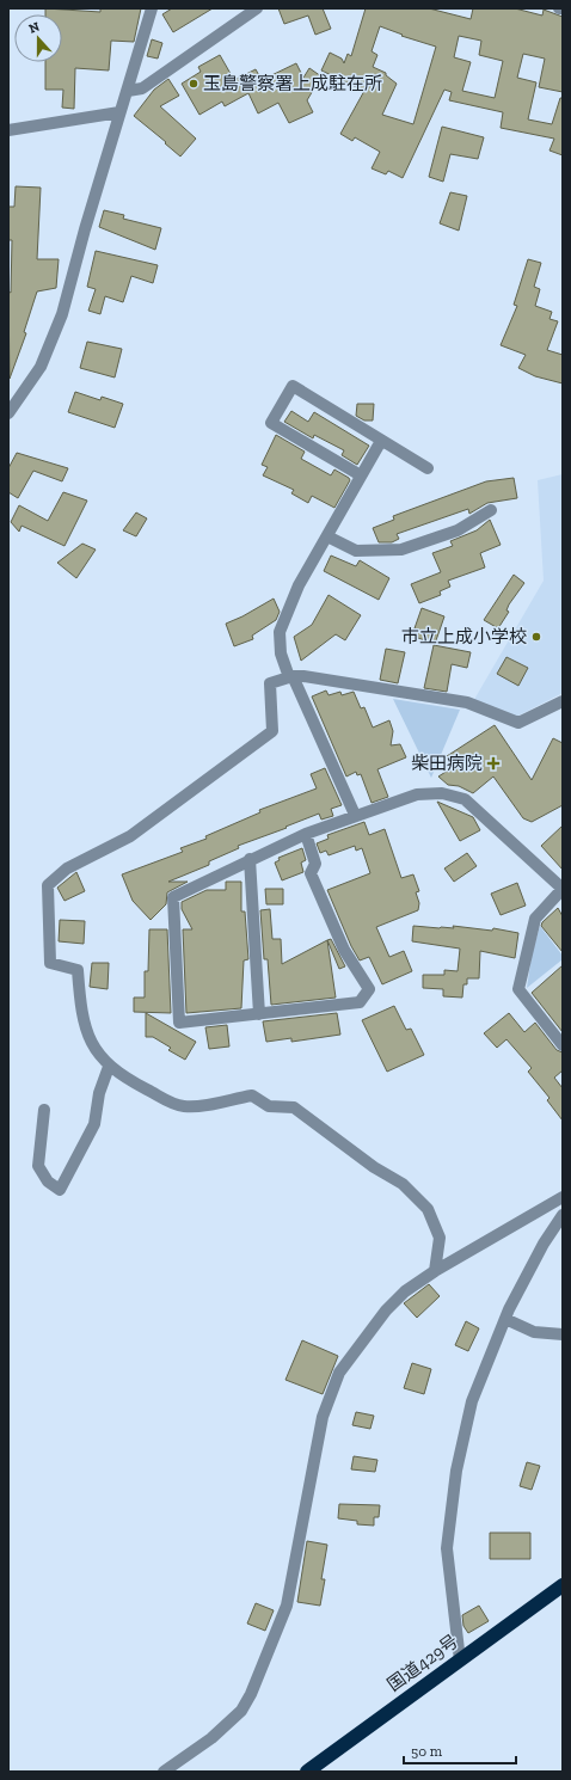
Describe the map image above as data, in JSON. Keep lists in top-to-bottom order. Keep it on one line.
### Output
{"streets":{"highway":["国道429号"]},"places":{"other":["玉島警察署上成駐在所","市立上成小学校"],"health":["柴田病院"]},"scale_bar":"50 m","north":"top"}
